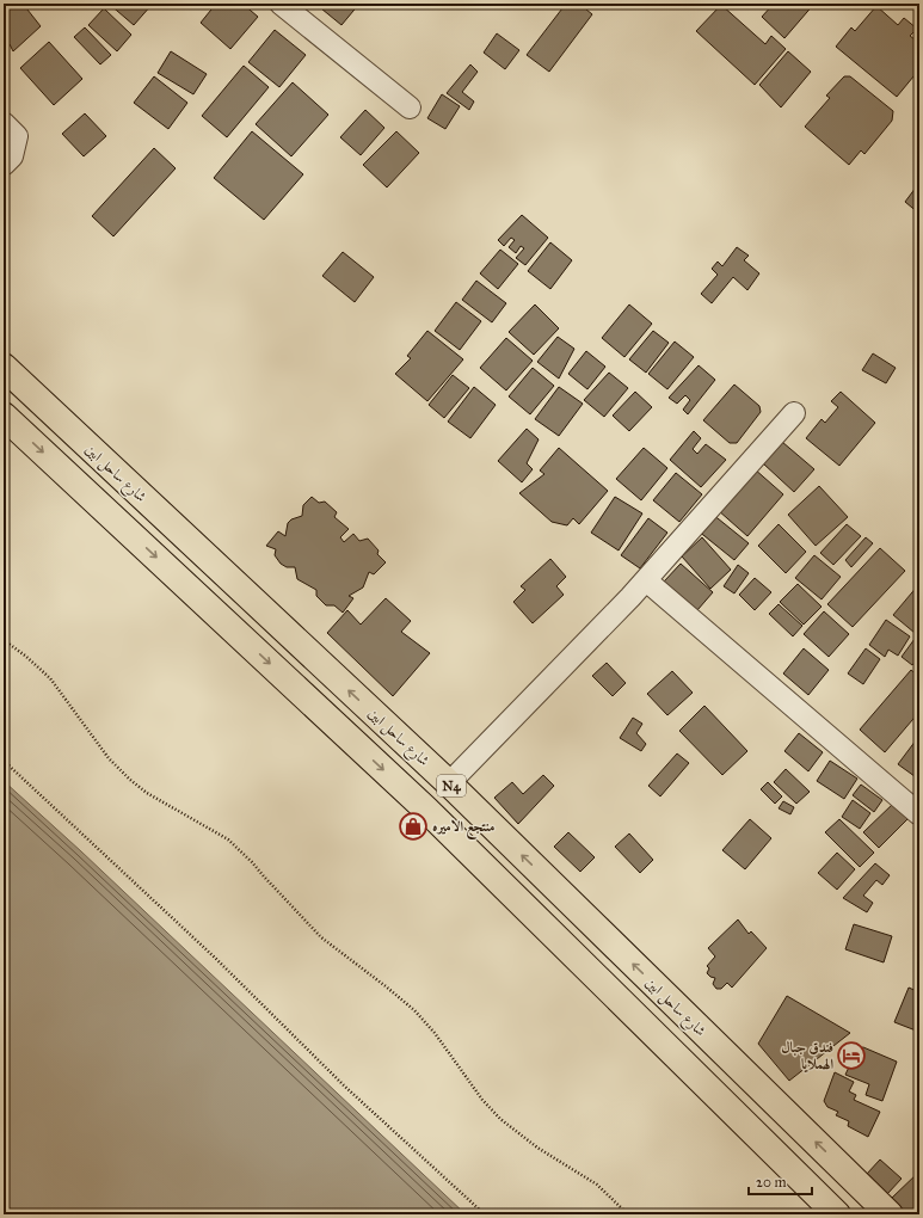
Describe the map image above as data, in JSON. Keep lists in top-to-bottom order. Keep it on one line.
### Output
{"streets":{"highway":["شارع ساحل ابين","N4"]},"places":{"shop":["منتجع الاميره"],"hotel":["فندق جبال الهملايا"]},"scale_bar":"20 m"}
